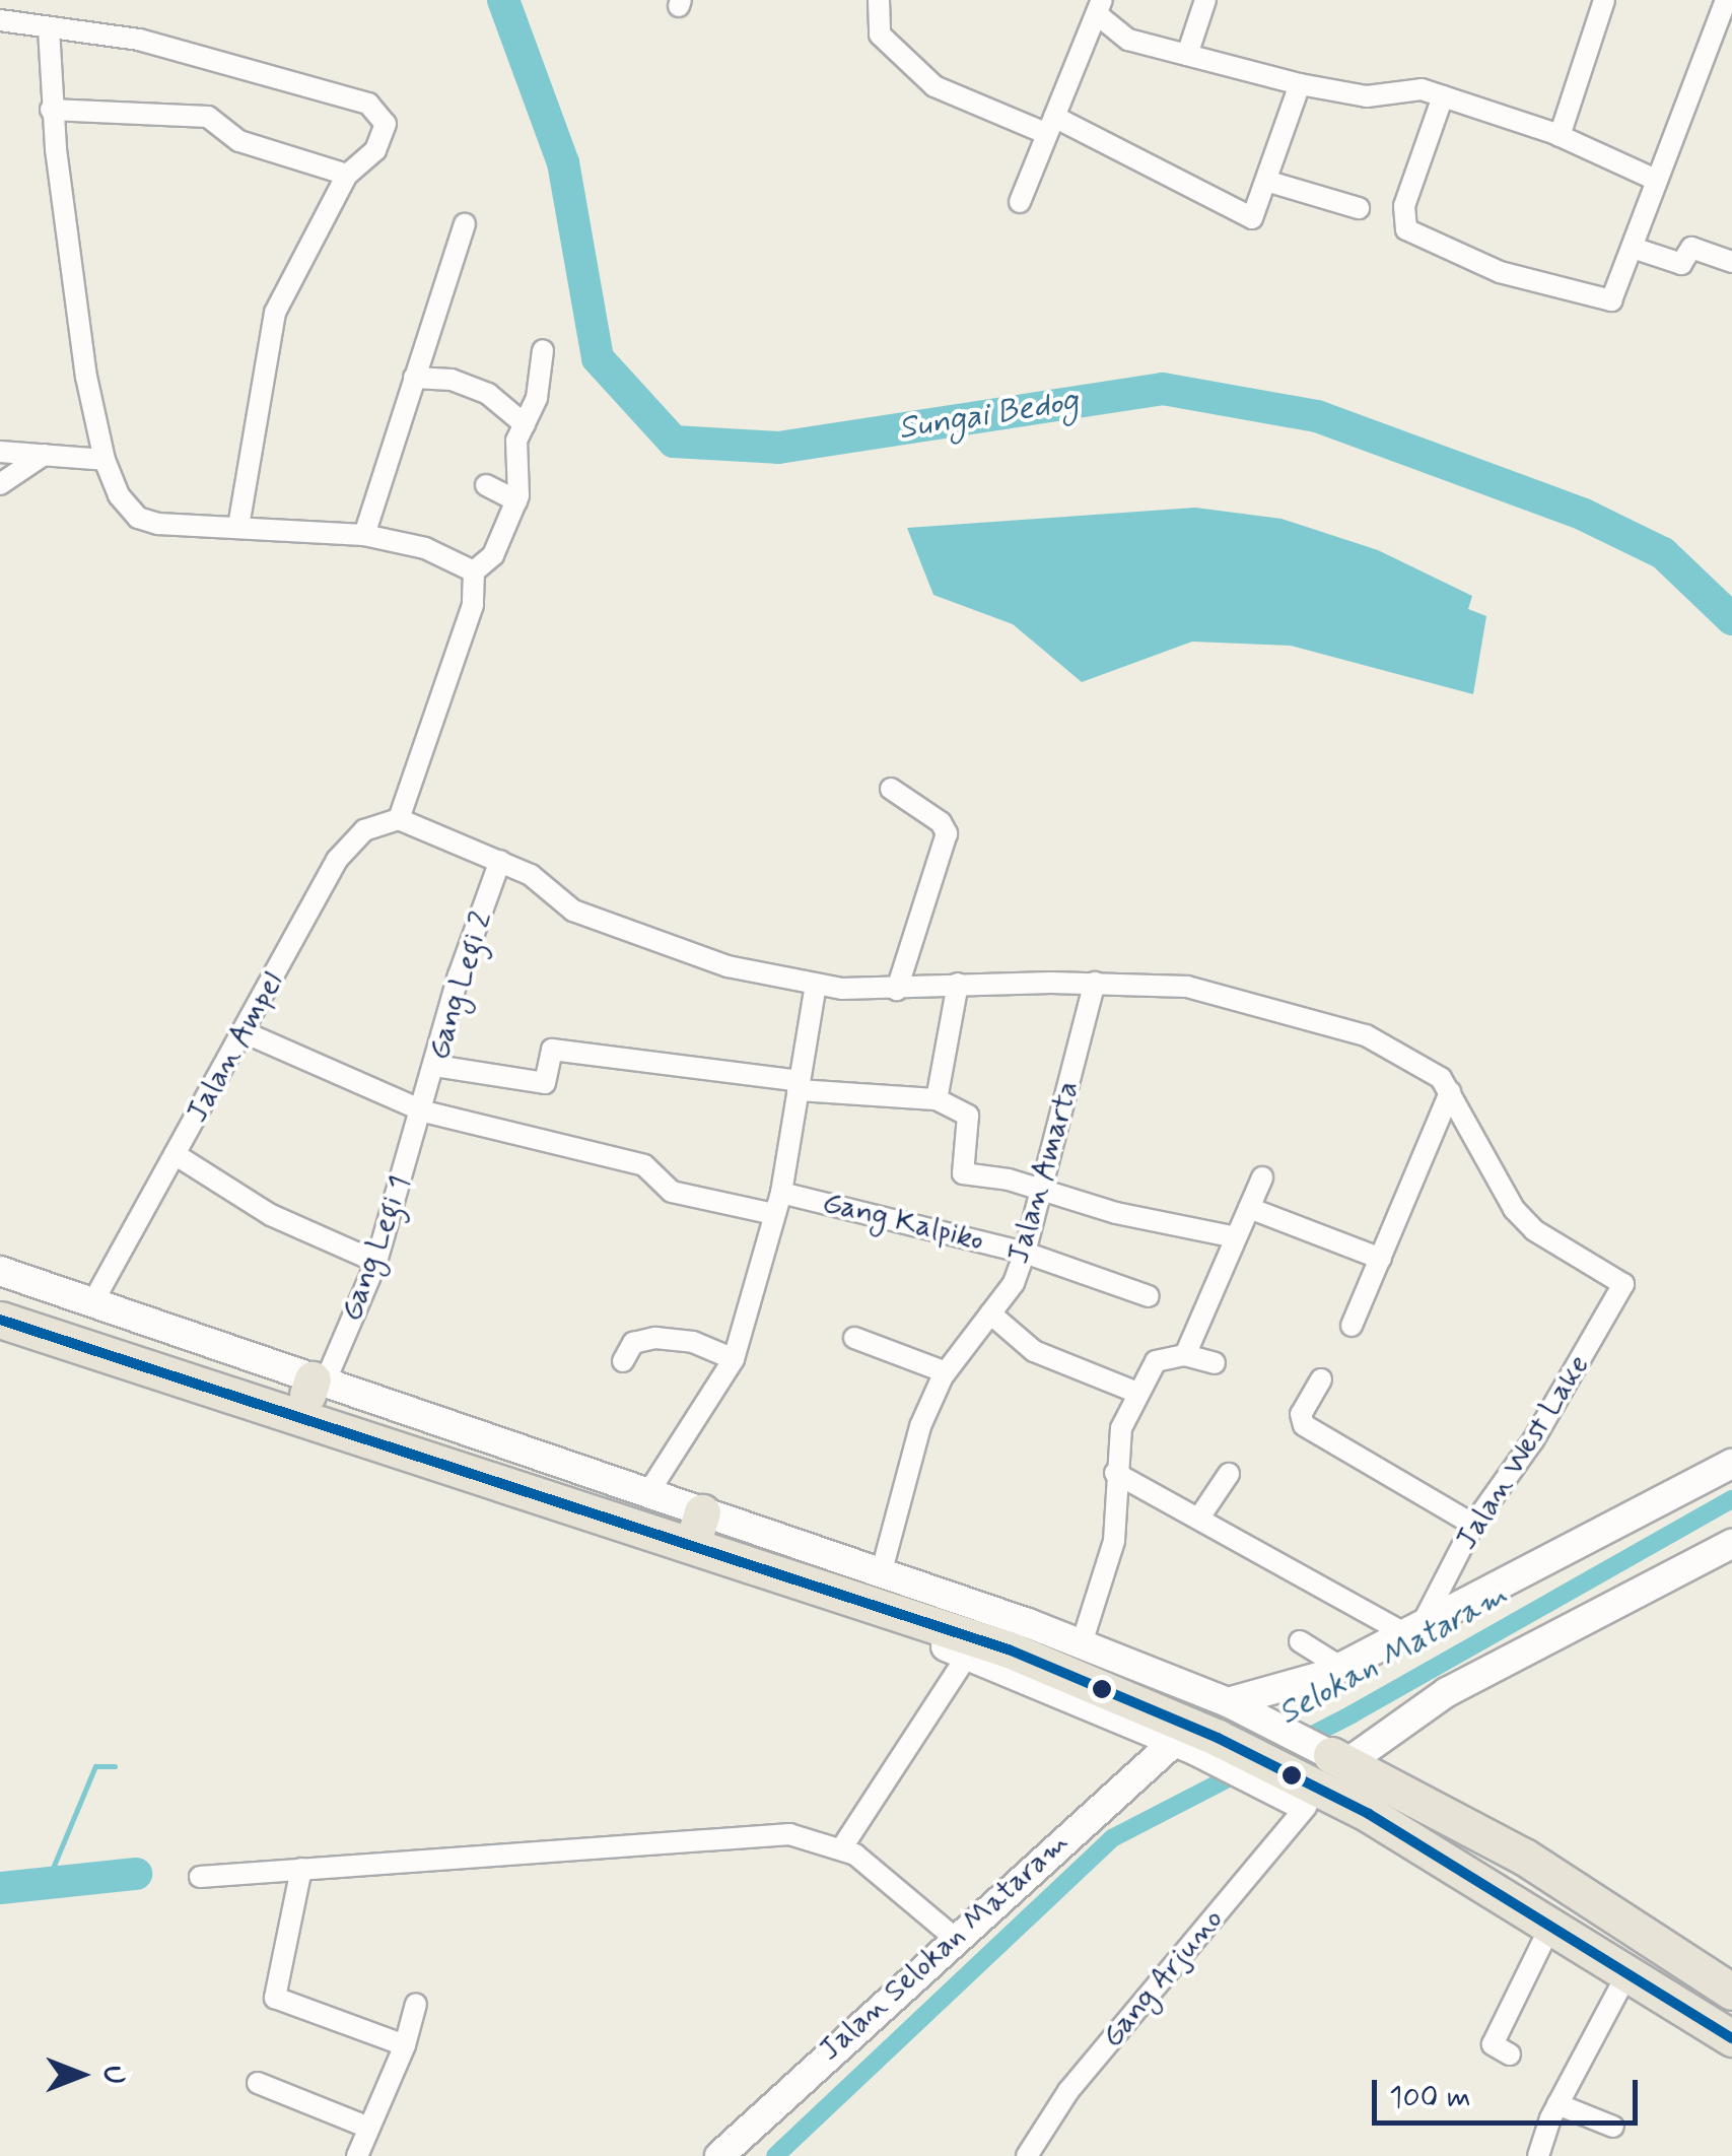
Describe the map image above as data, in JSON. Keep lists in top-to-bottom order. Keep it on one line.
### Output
{"streets":{"street":["Gang Legi 2","Jalan Ampel","Jalan Amarta","Gang Kalpiko","Gang Legi 1","Jalan West Lake","Jalan Selokan Mataram","Gang Arjuno"]},"crossings":[["Gang Legi 2","Gang Legi 1"],["Jalan Amarta","Gang Kalpiko"],["Jalan West Lake","Jalan Selokan Mataram"]],"water":["Sungai Bedog","Selokan Mataram"],"scale_bar":"100 m","north":"right"}
